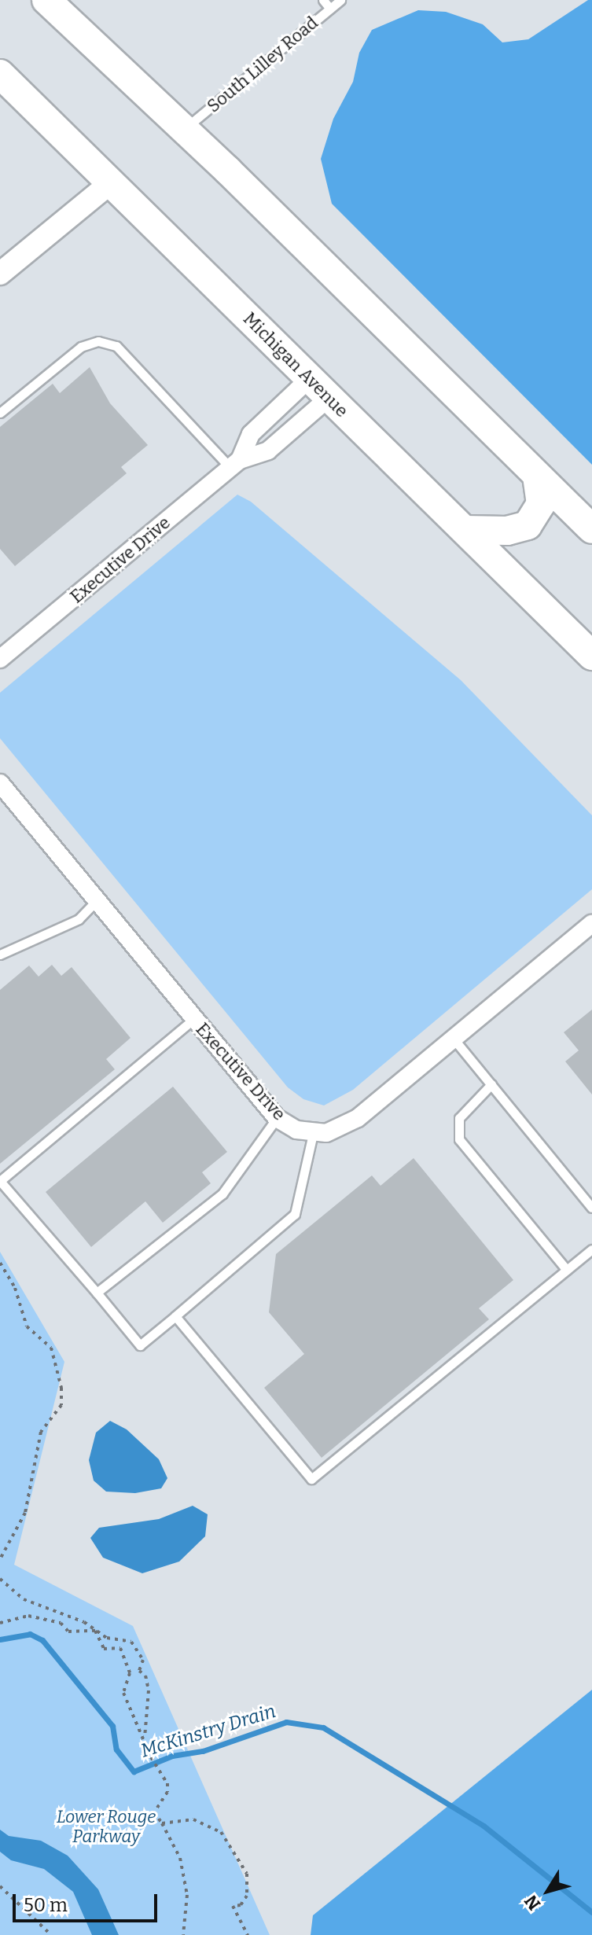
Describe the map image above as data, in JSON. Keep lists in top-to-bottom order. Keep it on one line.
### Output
{"streets":{"main road":["Michigan Avenue"],"street":["Executive Drive"],"lane":["South Lilley Road"]},"crossings":[["Michigan Avenue","Executive Drive"]],"water":["McKinstry Drain"],"parks":["Lower Rouge Parkway"],"scale_bar":"50 m","north":"bottom left"}
